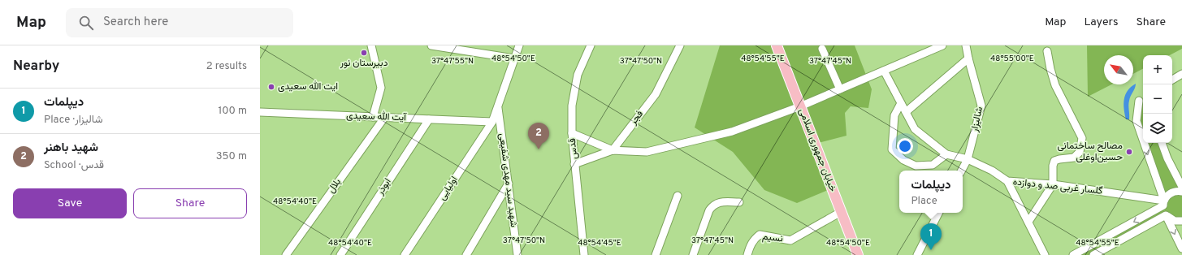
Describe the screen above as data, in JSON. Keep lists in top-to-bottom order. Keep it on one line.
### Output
{"streets":{"main road":["خیابان جمهوری اسلامی"],"street":["آیت الله سعیدی","فجر","شالیزار","قدس","شهید سید مهدی شفیعی","بلال","ابوذر","گلسار غربی صد و دوازده","اولیایی","نسیم"]},"crossings":[["آیت الله سعیدی","بلال"],["آیت الله سعیدی","ابوذر"],["آیت الله سعیدی","اولیایی"],["شالیزار","گلسار غربی صد و دوازده"],["خیابان جمهوری اسلامی","نسیم"],["شهید سید مهدی شفیعی","اولیایی"]],"places":["دبیرستان نور","ایت الله سعیدی","مصالح ساختمانی حسین‌اوغلی"],"north":"top left","page":{"header":"Map","search":"Search here","nav":["Map","Layers","Share"],"heading":["Nearby","2 results"],"map_buttons":["+","−"],"list":[{"mark":"1","name":"دیپلمات","note":"Place · شالیزار","value":"100 m"},{"mark":"2","name":"شهید باهنر","note":"School · قدس","value":"350 m"}],"pins":["2","1"],"popup":["دیپلمات","Place"],"buttons":["Save","Share"]},"coordinates":["48°54'50\"E","48°54'55\"E","48°55'00\"E","37°47'55\"N","37°47'50\"N","37°47'45\"N","48°54'40\"E","48°54'45\"E"]}
